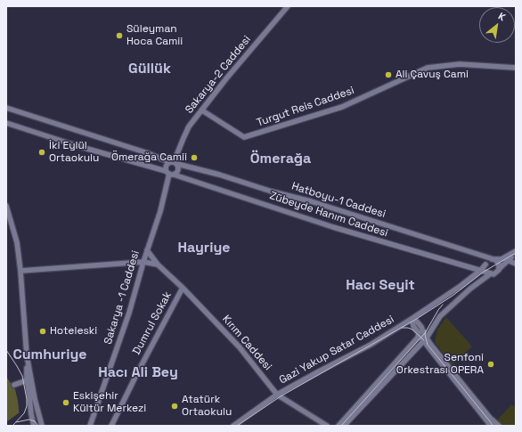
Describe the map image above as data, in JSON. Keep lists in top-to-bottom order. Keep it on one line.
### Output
{"streets":{"main road":["Sakarya-2 Caddesi","Turgut Reis Caddesi","Hatboyu-1 Caddesi","Zübeyde Hanım Caddesi","Sakarya -1 Caddesi","Dumrul Sokak","Kırım Caddesi","Gazi Yakup Satar Caddesi"]},"crossings":[["Sakarya-2 Caddesi","Turgut Reis Caddesi"],["Sakarya-2 Caddesi","Hatboyu-1 Caddesi"],["Sakarya-2 Caddesi","Sakarya -1 Caddesi"],["Hatboyu-1 Caddesi","Zübeyde Hanım Caddesi"],["Hatboyu-1 Caddesi","Sakarya -1 Caddesi"],["Zübeyde Hanım Caddesi","Sakarya -1 Caddesi"],["Sakarya -1 Caddesi","Kırım Caddesi"],["Dumrul Sokak","Kırım Caddesi"],["Kırım Caddesi","Gazi Yakup Satar Caddesi"]],"districts":["Güllük","Ömerağa","Hayriye","Hacı Seyit","Cumhuriye","Hacı Ali Bey"],"places":["Süleyman Hoca Camii","Ali Çavuş Cami","İki Eylül Ortaokulu","Ömerağa Camii","Hoteleski","Senfoni Orkestrası OPERA","Eskişehir Kültür Merkezi","Atatürk Ortaokulu"],"north":"top right"}
